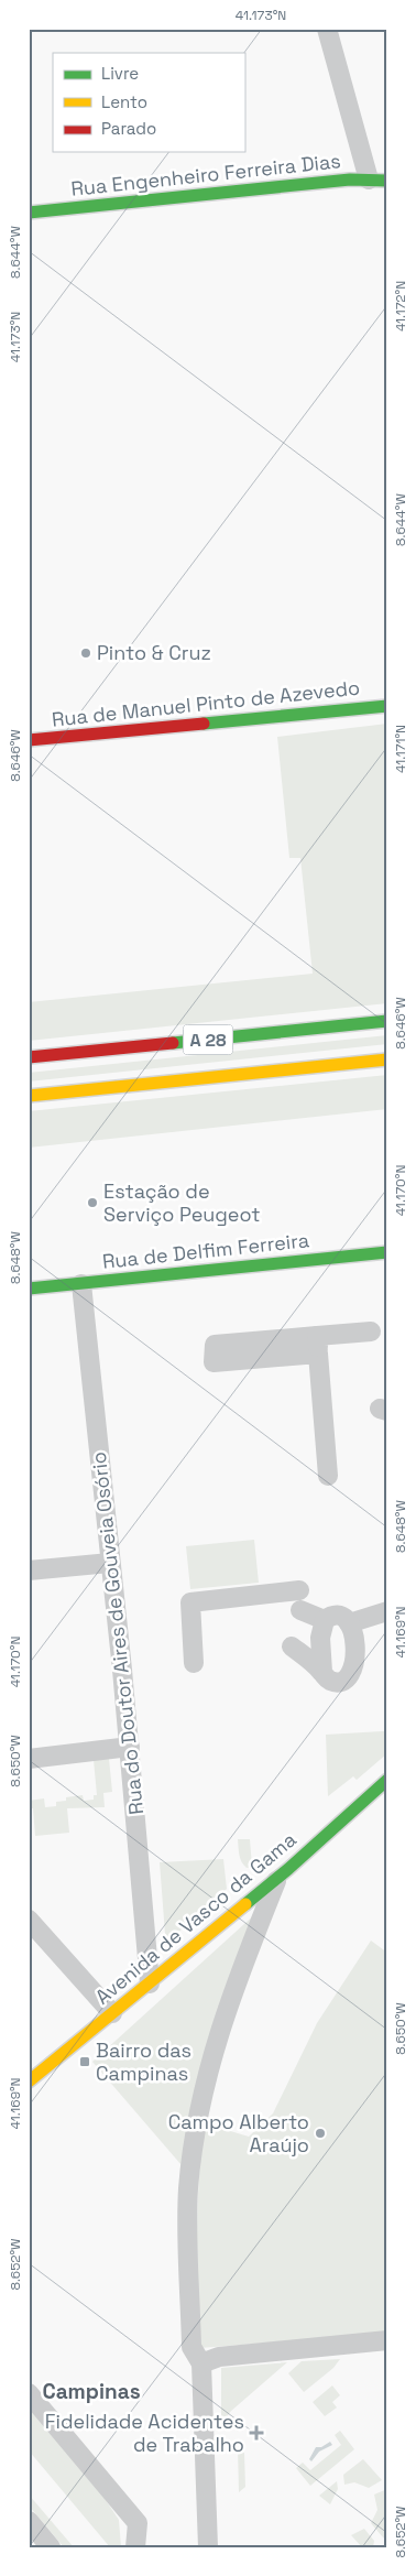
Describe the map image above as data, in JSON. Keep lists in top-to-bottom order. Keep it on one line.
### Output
{"streets":{"main road":["Rua Engenheiro Ferreira Dias","Rua de Manuel Pinto de Azevedo","A 28","Rua de Delfim Ferreira","Avenida de Vasco da Gama"],"street":["Rua do Doutor Aires de Gouveia Osório"]},"crossings":[["Rua de Delfim Ferreira","Rua do Doutor Aires de Gouveia Osório"],["Rua do Doutor Aires de Gouveia Osório","Avenida de Vasco da Gama"]],"districts":["Campinas"],"places":{"other":["Pinto & Cruz","Estação de Serviço Peugeot","Campo Alberto Araújo"],"transit":["Bairro das Campinas"],"health":["Fidelidade Acidentes de Trabalho"]},"legend":["Livre","Lento","Parado"],"coordinates":["41.173°N","8.644°W","41.172°N","41.171°N","8.646°W","41.170°N","8.648°W","41.169°N","8.650°W","8.652°W"]}
